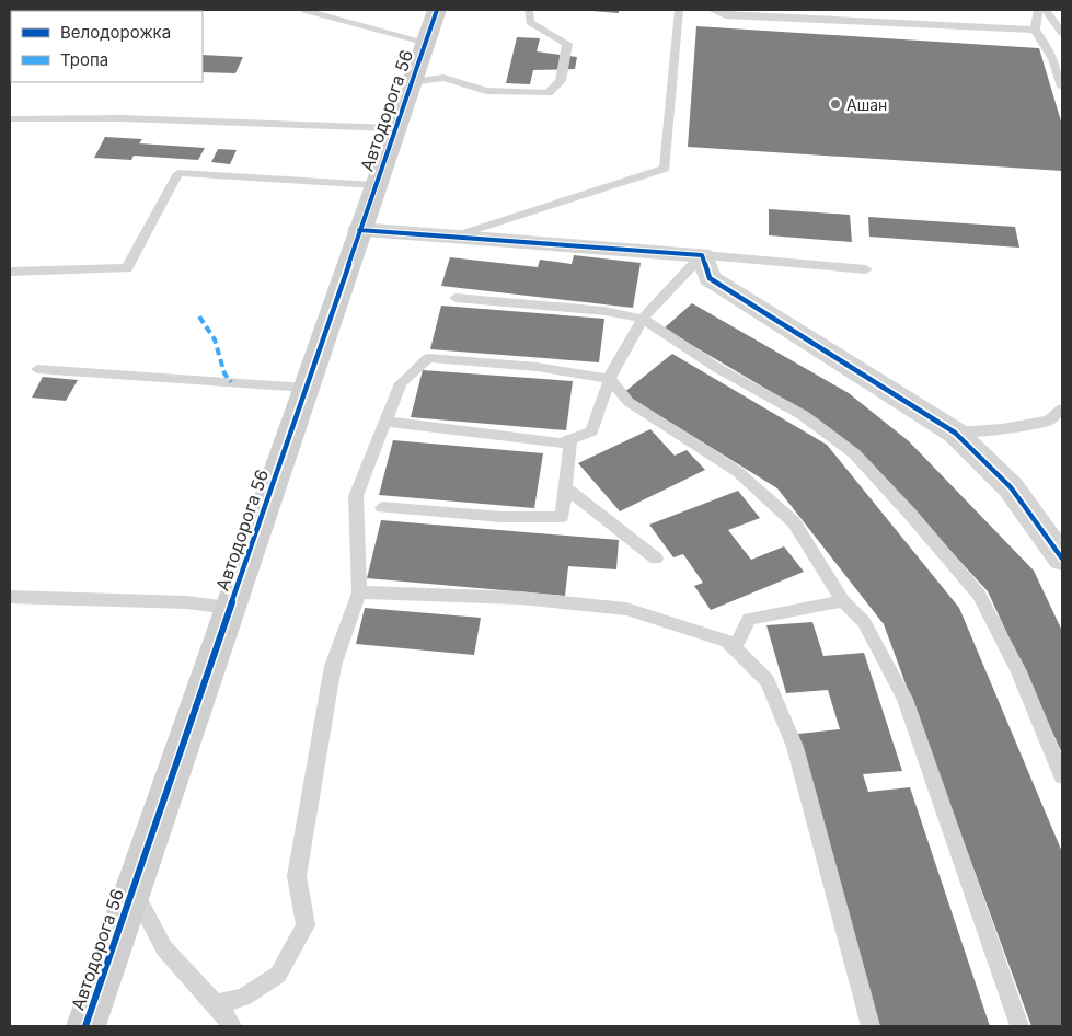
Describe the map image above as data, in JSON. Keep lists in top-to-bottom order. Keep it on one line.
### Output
{"streets":{"street":["Автодорога 56"]},"places":["Ашан"],"legend":["Велодорожка","Тропа"]}
